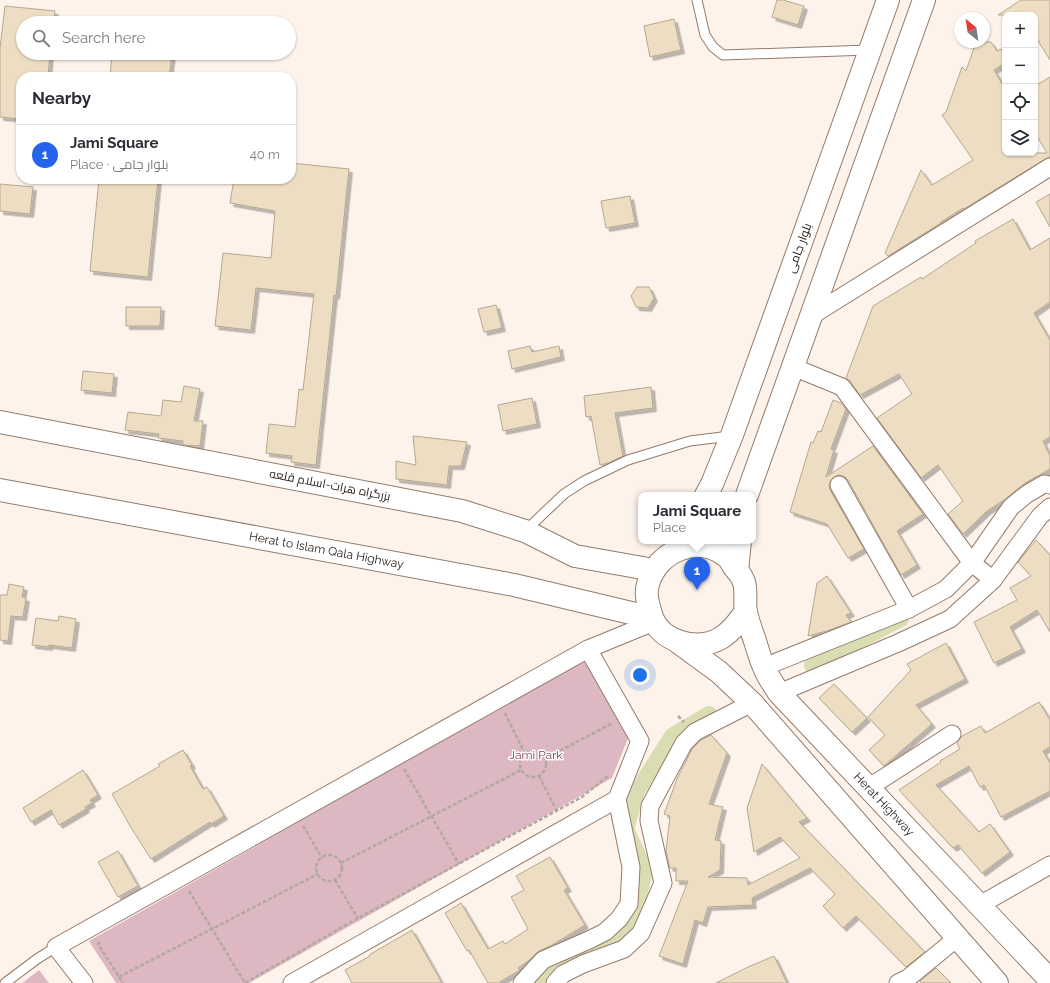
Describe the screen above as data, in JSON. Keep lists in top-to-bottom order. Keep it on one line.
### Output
{"streets":{"highway":["بلوار جامی","بزرگراه هرات-اسلام قلعه","Herat to Islam Qala Highway","Herat Highway"]},"crossings":[["بزرگراه هرات-اسلام قلعه","Herat to Islam Qala Highway"],["بزرگراه هرات-اسلام قلعه","Herat Highway"],["Herat to Islam Qala Highway","Herat Highway"]],"parks":["Jami Park"],"north":"top left","page":{"map_buttons":["+","−"],"search":"Search here","heading":"Nearby","list":[{"mark":"1","name":"Jami Square","note":"Place · بلوار جامی","value":"40 m"}],"popup":["Jami Square","Place"],"pins":"1"}}
